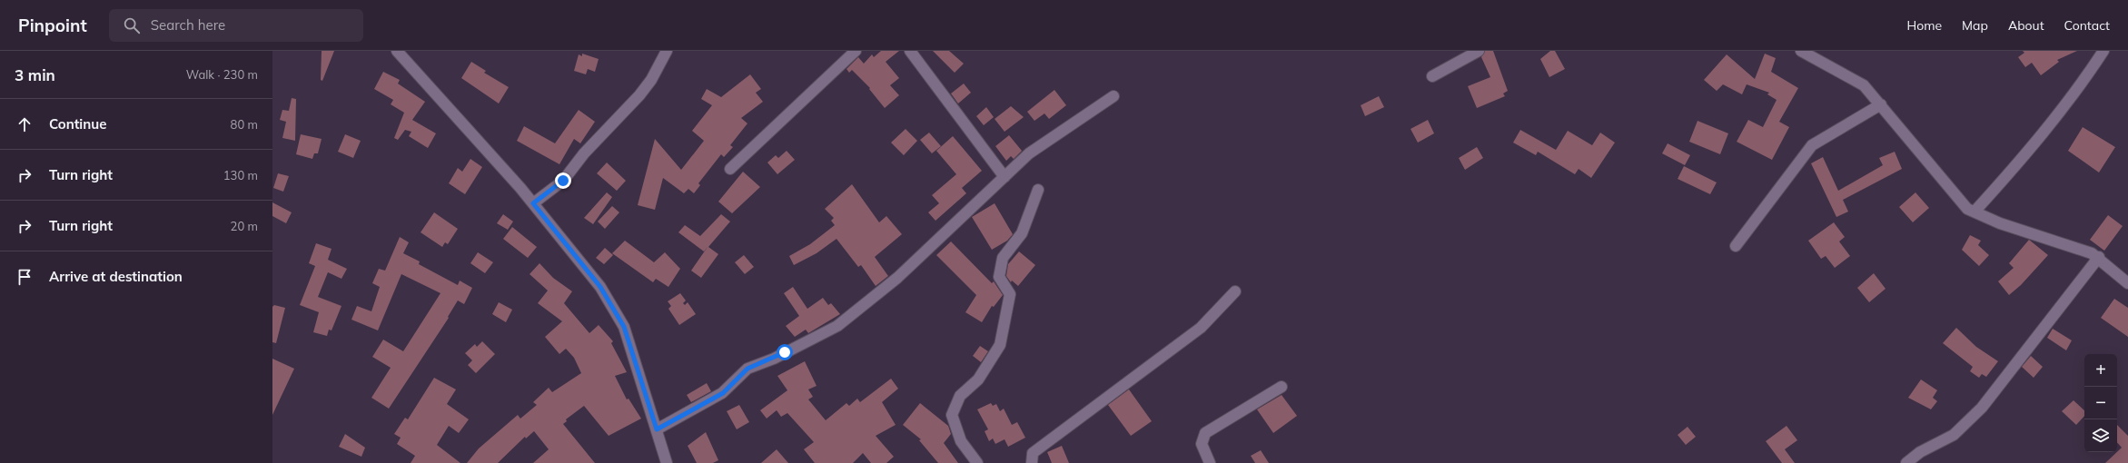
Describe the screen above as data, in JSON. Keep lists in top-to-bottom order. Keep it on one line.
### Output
{"page":{"header":"Pinpoint","search":"Search here","nav":["Home","Map","About","Contact"],"heading":["3 min","Walk · 230 m"],"list":[["Continue","80 m"],["Turn right","130 m"],["Turn right","20 m"],"Arrive at destination"],"map_buttons":["+","−"]}}
